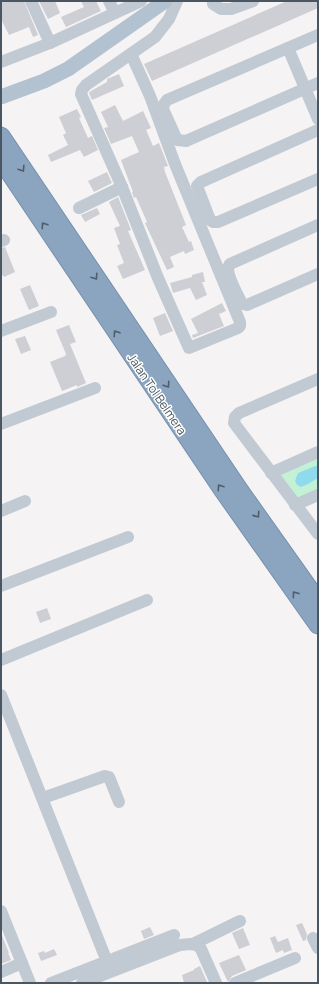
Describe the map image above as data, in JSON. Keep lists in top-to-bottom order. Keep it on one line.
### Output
{"streets":{"highway":["Jalan Tol Belmera"]}}
